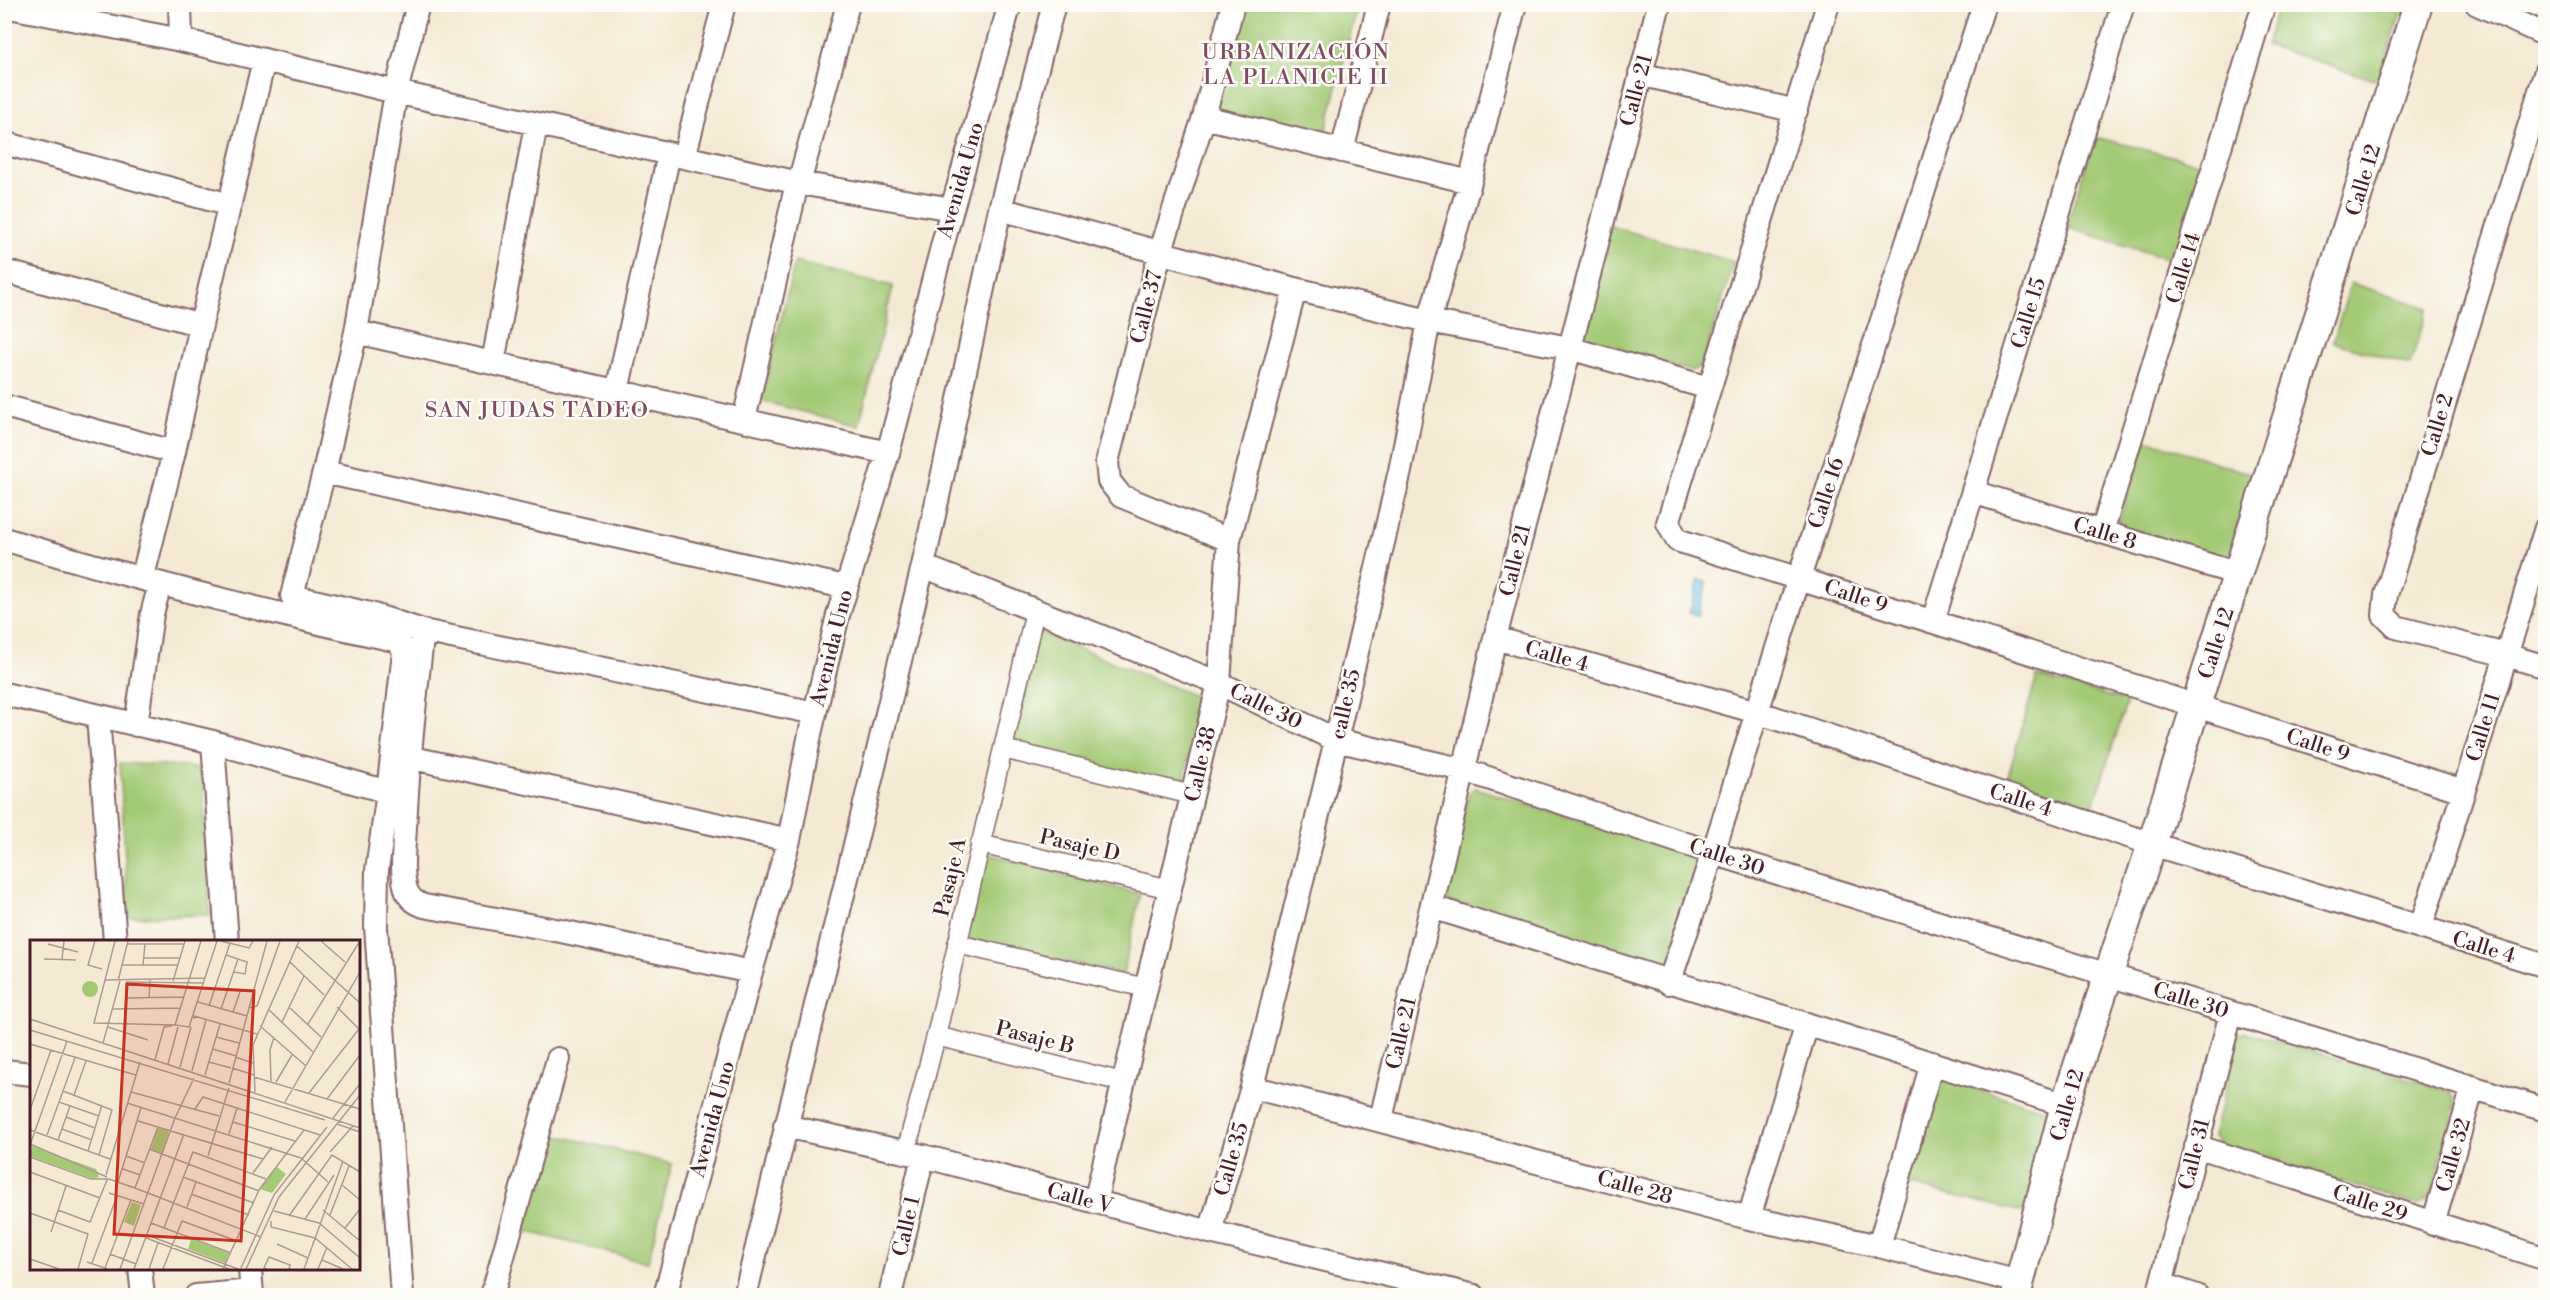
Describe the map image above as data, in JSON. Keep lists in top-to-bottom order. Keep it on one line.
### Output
{"streets":{"street":["Calle 21","Avenida Uno","Calle 12","Calle 14","Calle 37","Calle 15","Calle 2","Calle 16","Calle 8","Calle 9","Calle 4","calle 35","Calle 30","Calle 11","Calle 38","Pasaje D","Pasaje A","Pasaje B","Calle 31","Calle 32","Calle 35","Calle 28","Calle V","Calle 29","Calle 1"]},"crossings":[["Calle 21","Calle 4"],["Calle 21","Calle 30"],["Calle 21","Calle 28"],["Calle 12","Calle 8"],["Calle 12","Calle 9"],["Calle 12","Calle 4"],["Calle 12","Calle 30"],["Calle 12","Calle 28"],["Calle 14","Calle 8"],["Calle 37","Calle 38"],["Calle 15","Calle 8"],["Calle 15","Calle 9"],["Calle 2","Calle 11"],["Calle 16","Calle 9"],["Calle 16","Calle 4"],["Calle 16","Calle 30"],["Calle 9","Calle 11"],["Calle 4","Calle 11"],["calle 35","Calle 30"],["calle 35","Calle 35"],["calle 35","Calle 28"],["Calle 30","Calle 38"],["Calle 30","Pasaje A"],["Calle 30","Calle 31"],["Calle 30","Calle 32"],["Calle 38","Pasaje D"],["Calle 38","Pasaje B"],["Calle 38","Calle V"],["Pasaje D","Pasaje A"],["Pasaje A","Pasaje B"],["Pasaje A","Calle V"],["Pasaje A","Calle 1"],["Calle 31","Calle 29"],["Calle 32","Calle 29"],["Calle 35","Calle 28"],["Calle 35","Calle V"],["Calle V","Calle 1"]],"districts":["URBANIZACIÓN LA PLANICIE II","SAN JUDAS TADEO"]}
